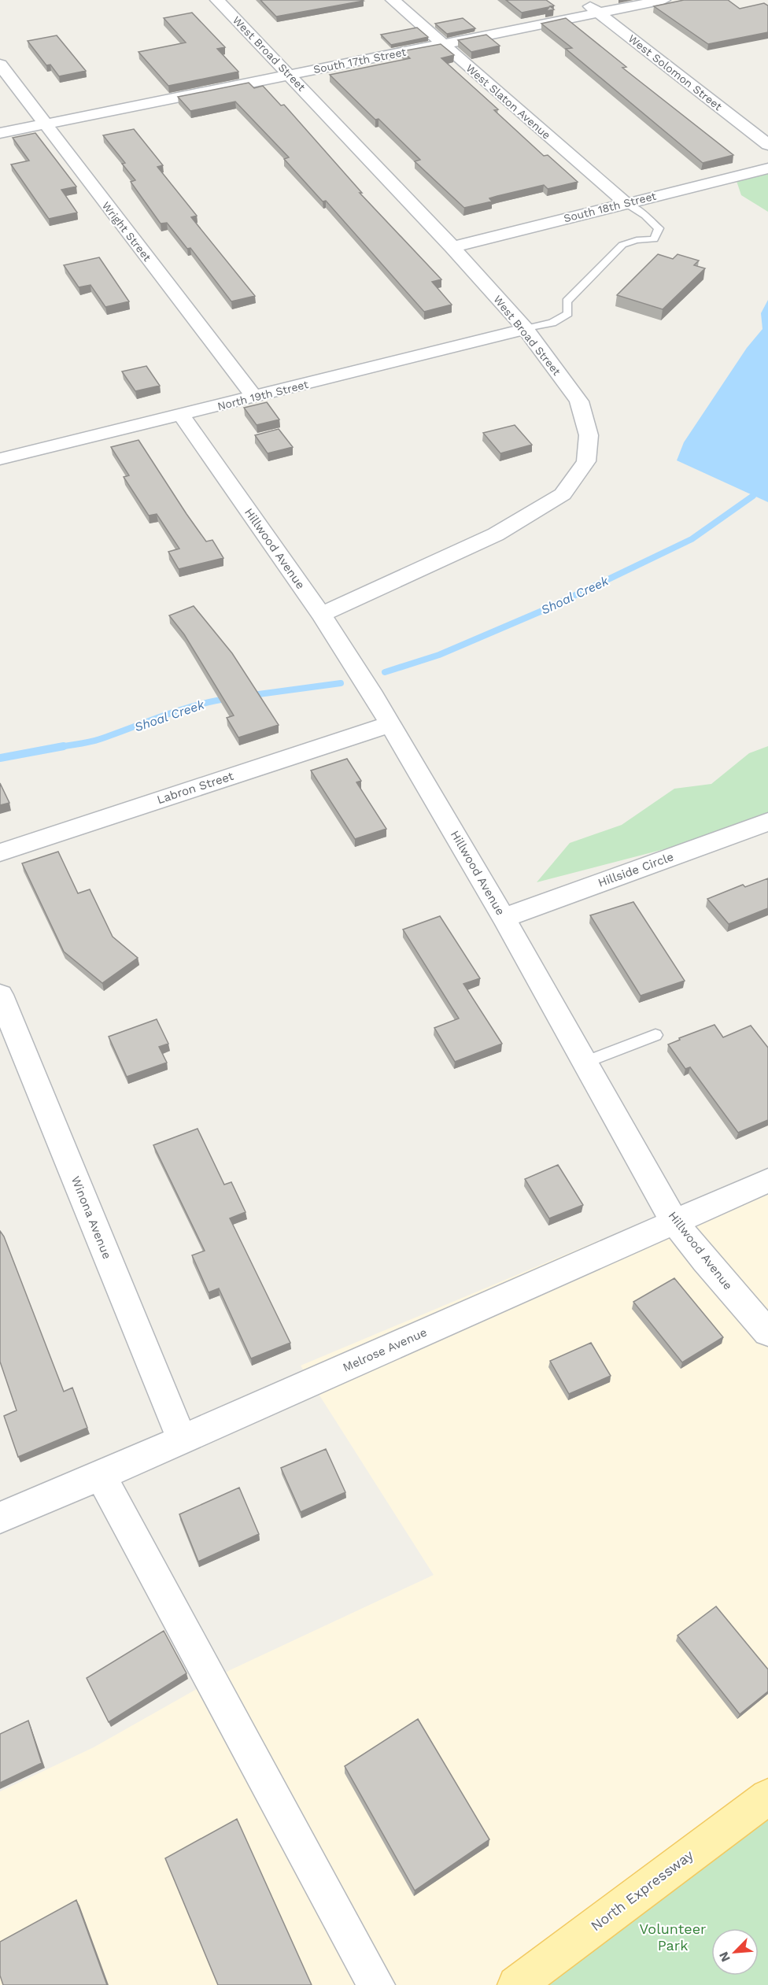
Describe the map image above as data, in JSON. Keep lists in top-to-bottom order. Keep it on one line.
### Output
{"streets":{"main road":["North Expressway"],"street":["West Broad Street","South 17th Street","West Solomon Street","West Slaton Avenue","South 18th Street","Wright Street","North 19th Street","Hillwood Avenue","Labron Street","Hillside Circle","Winona Avenue","Melrose Avenue"]},"crossings":[["West Broad Street","South 17th Street"],["West Broad Street","South 18th Street"],["West Broad Street","North 19th Street"],["West Broad Street","Hillwood Avenue"],["South 17th Street","West Solomon Street"],["South 17th Street","West Slaton Avenue"],["South 17th Street","Wright Street"],["West Slaton Avenue","South 18th Street"],["Wright Street","North 19th Street"],["North 19th Street","Hillwood Avenue"],["Hillwood Avenue","Labron Street"],["Hillwood Avenue","Hillside Circle"],["Hillwood Avenue","Melrose Avenue"],["Winona Avenue","Melrose Avenue"]],"water":["Shoal Creek"],"parks":["Volunteer Park"],"north":"bottom left"}
